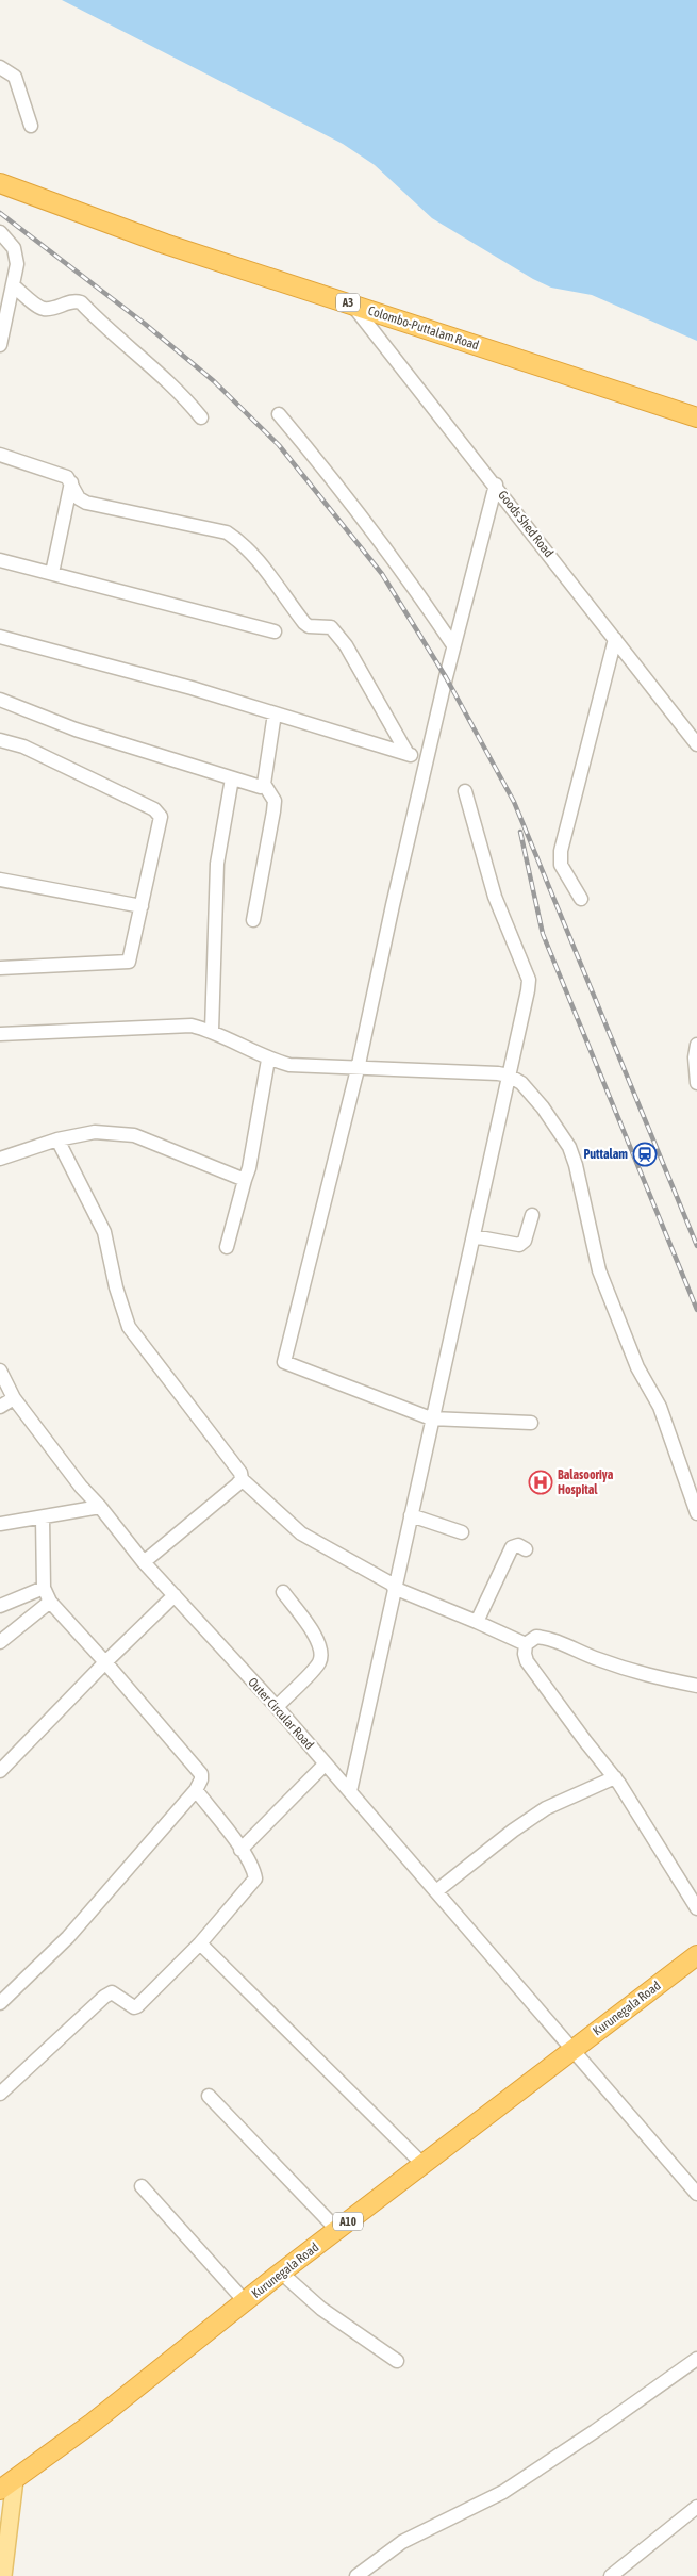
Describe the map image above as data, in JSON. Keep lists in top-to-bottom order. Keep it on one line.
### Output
{"streets":{"highway":["A3","Colombo-Puttalam Road","Kurunegala Road","A10"],"street":["Goods Shed Road","Outer Circular Road"]},"crossings":[["Colombo-Puttalam Road","Goods Shed Road"],["Outer Circular Road","Kurunegala Road"]],"places":{"station":["Puttalam"],"hospital":["Balasooriya Hospital"]}}
